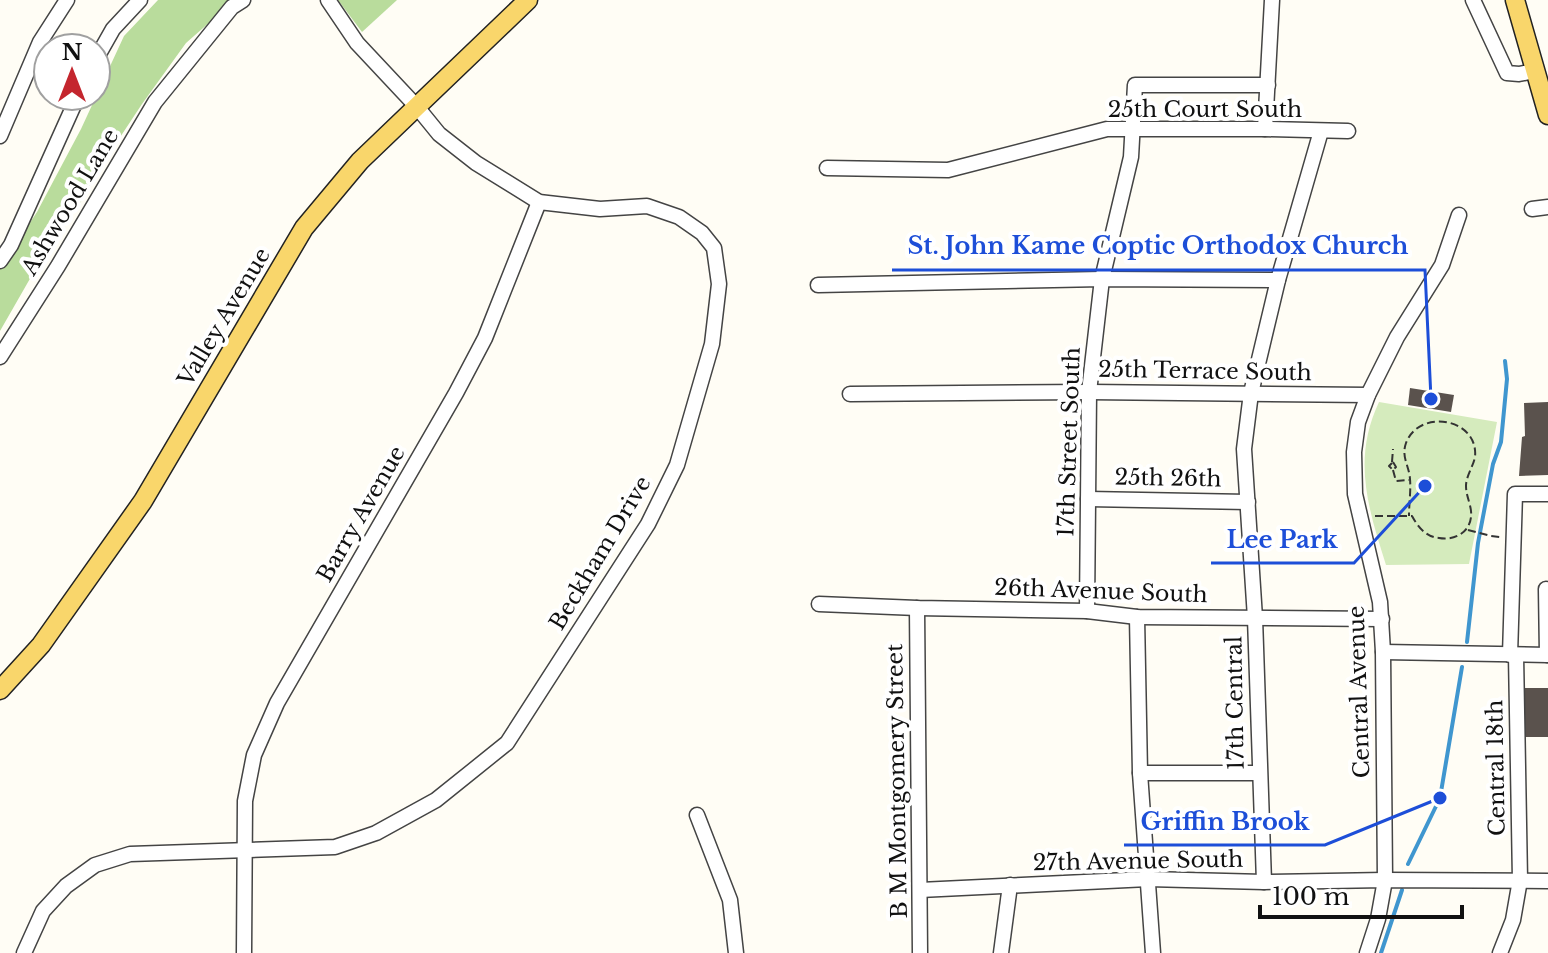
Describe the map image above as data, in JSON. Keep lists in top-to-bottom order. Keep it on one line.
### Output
{"streets":{"main road":["Valley Avenue"],"street":["25th Court South","Ashwood Lane","25th Terrace South","17th Street South","25th 26th","Barry Avenue","Beckham Drive","26th Avenue South","Central Avenue","17th Central","Central 18th","B M Montgomery Street","27th Avenue South"]},"crossings":[["25th Court South","17th Street South"],["25th Court South","17th Central"],["Valley Avenue","Beckham Drive"],["25th Terrace South","17th Street South"],["25th Terrace South","Central Avenue"],["25th Terrace South","17th Central"],["17th Street South","25th 26th"],["17th Street South","26th Avenue South"],["25th 26th","17th Central"],["Barry Avenue","Beckham Drive"],["26th Avenue South","Central Avenue"],["26th Avenue South","17th Central"],["26th Avenue South","B M Montgomery Street"],["Central Avenue","27th Avenue South"],["17th Central","27th Avenue South"],["Central 18th","27th Avenue South"],["B M Montgomery Street","27th Avenue South"]],"places":["St. John Kame Coptic Orthodox Church","Lee Park","Griffin Brook"],"scale_bar":"100 m","north":"top"}
